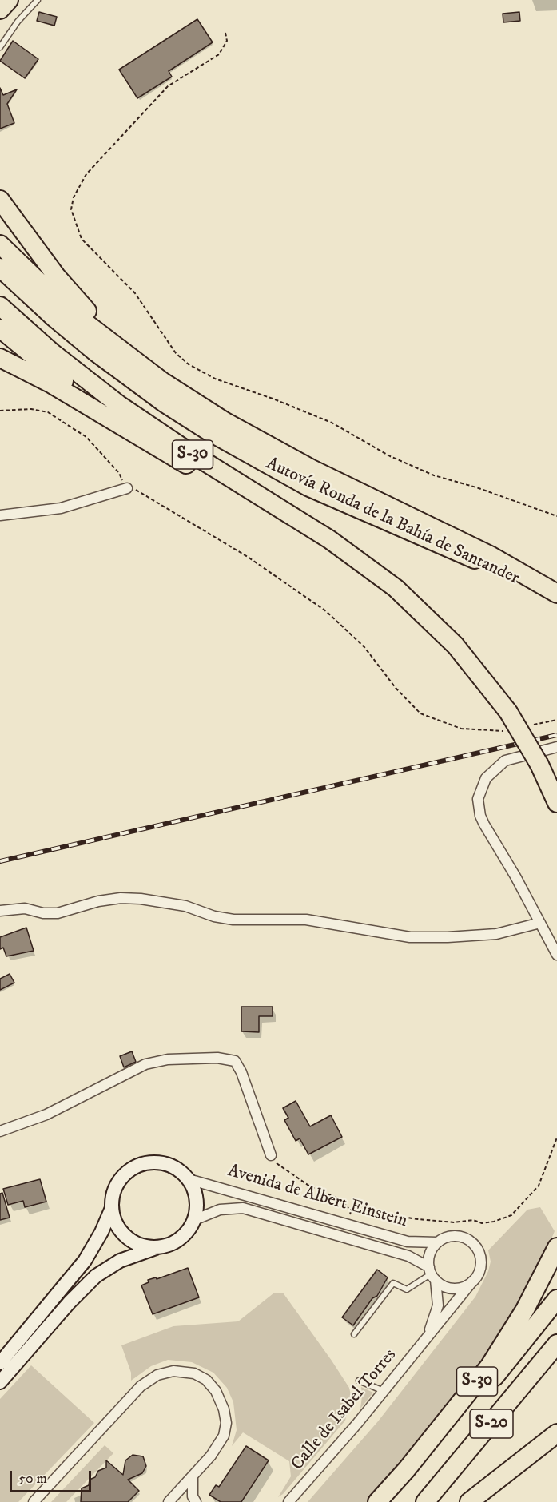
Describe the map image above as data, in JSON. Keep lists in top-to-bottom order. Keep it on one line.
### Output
{"streets":{"highway":["S-30","Autovía Ronda de la Bahía de Santander","S-20"],"street":["Avenida de Albert Einstein","Calle de Isabel Torres"]},"crossings":[["Avenida de Albert Einstein","Calle de Isabel Torres"]],"scale_bar":"50 m"}
